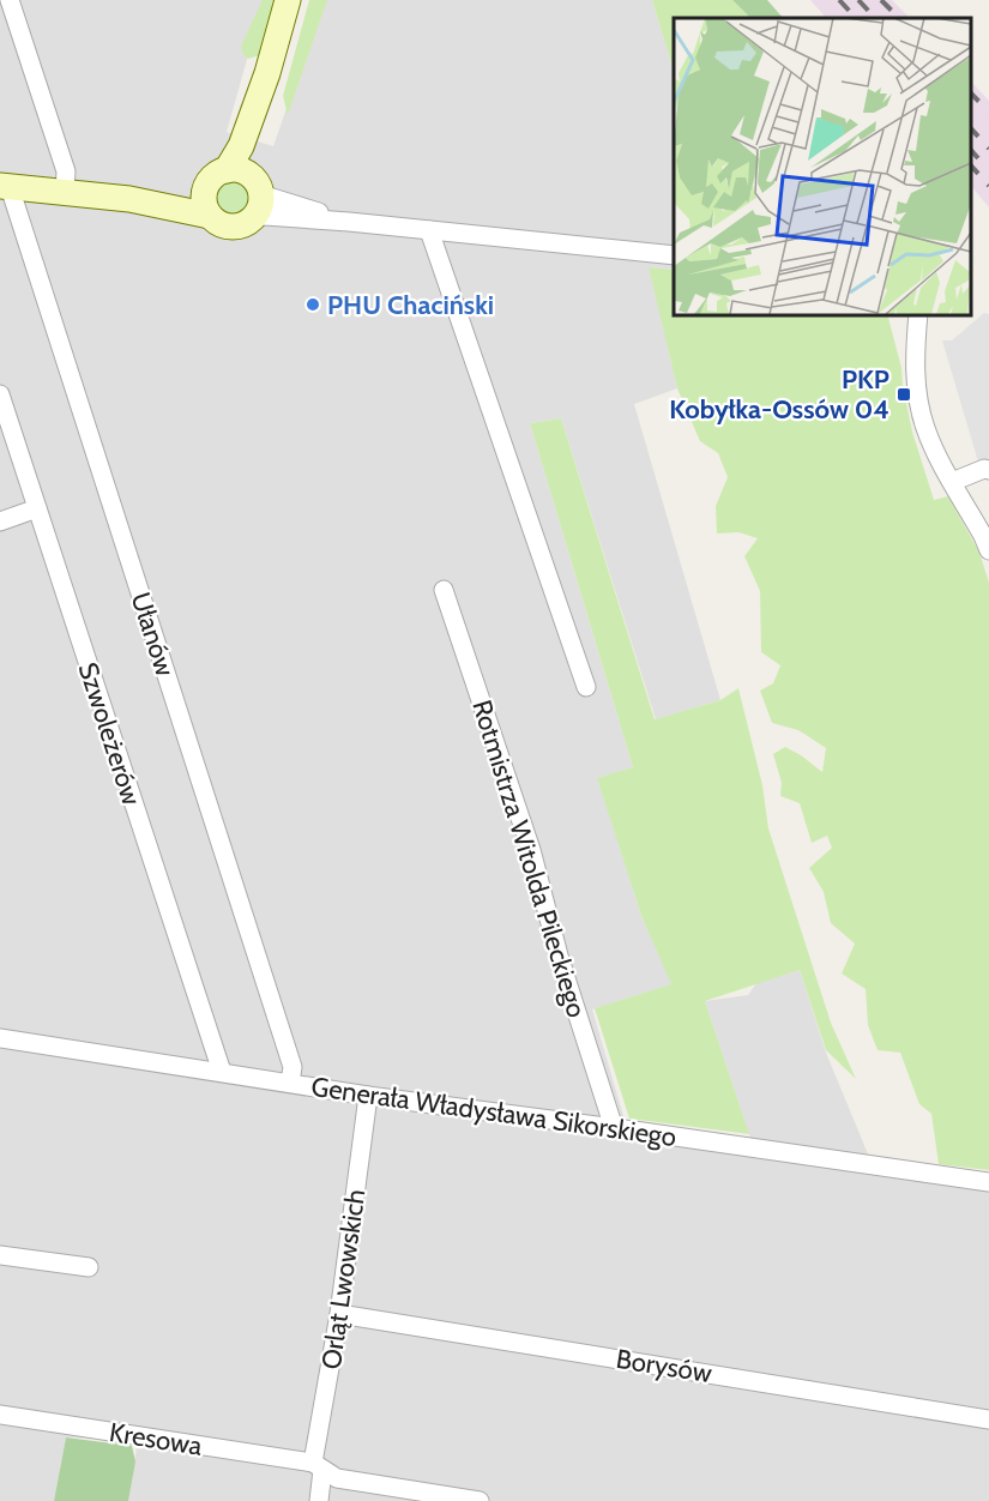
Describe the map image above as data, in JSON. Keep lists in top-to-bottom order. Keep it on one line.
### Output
{"streets":{"street":["Ułanów","Szwoleżerów","Rotmistrza Witolda Pileckiego","Generała Władysława Sikorskiego","Orląt Lwowskich","Borysów","Kresowa"]},"crossings":[["Ułanów","Generała Władysława Sikorskiego"],["Szwoleżerów","Generała Władysława Sikorskiego"],["Rotmistrza Witolda Pileckiego","Generała Władysława Sikorskiego"],["Generała Władysława Sikorskiego","Orląt Lwowskich"],["Orląt Lwowskich","Borysów"],["Orląt Lwowskich","Kresowa"]],"places":{"other":["PHU Chaciński"],"transit":["PKP Kobyłka-Ossów 04"]}}
